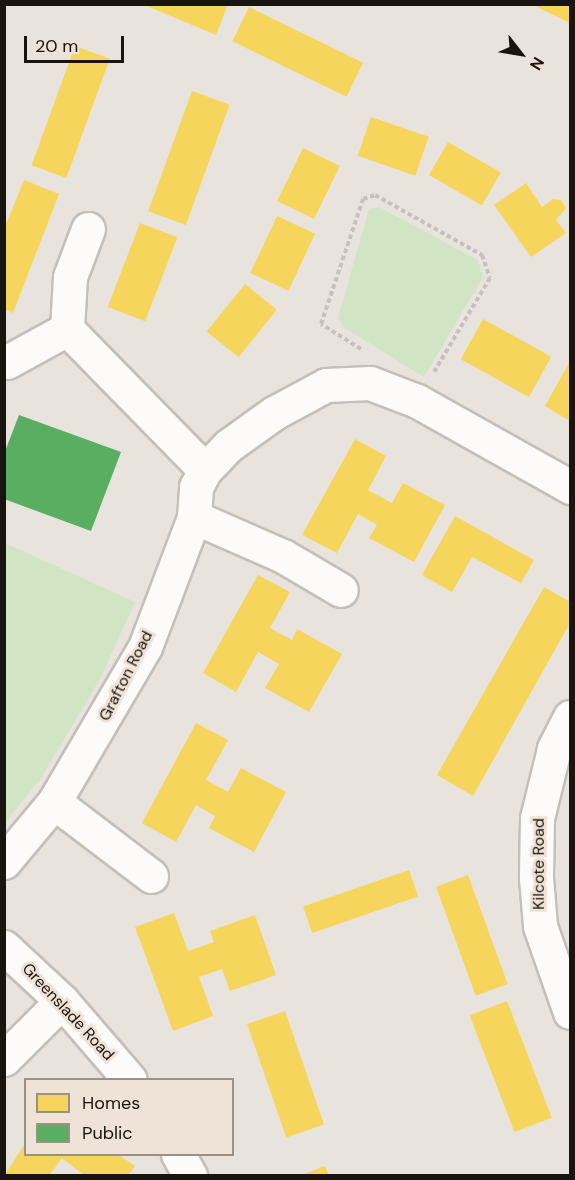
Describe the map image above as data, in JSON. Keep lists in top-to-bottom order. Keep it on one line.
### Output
{"streets":{"street":["Grafton Road","Kilcote Road","Greenslade Road"]},"legend":["Homes","Public"],"scale_bar":"20 m","north":"bottom right"}
